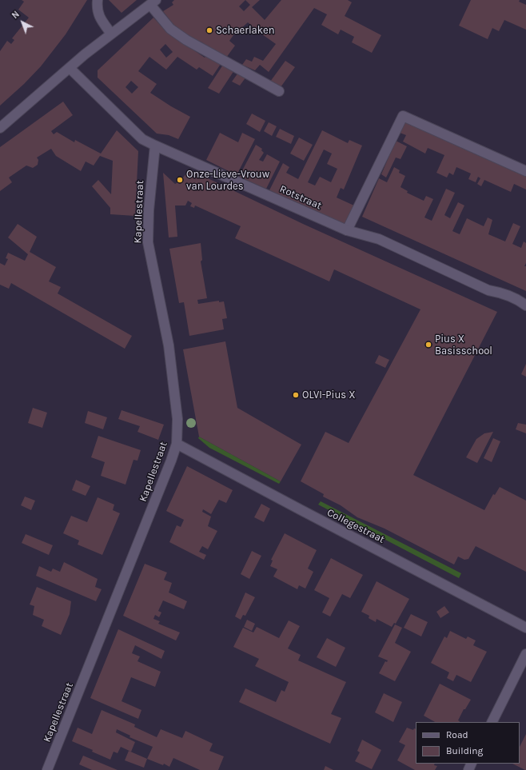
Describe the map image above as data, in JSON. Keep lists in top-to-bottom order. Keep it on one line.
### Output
{"streets":{"street":["Rotstraat","Kapellestraat","Collegestraat"]},"crossings":[["Rotstraat","Kapellestraat"],["Kapellestraat","Collegestraat"]],"places":["Schaerlaken","Onze-Lieve-Vrouw van Lourdes","Pius X Basisschool","OLVI-Pius X"],"legend":["Road","Building"],"north":"top left"}
